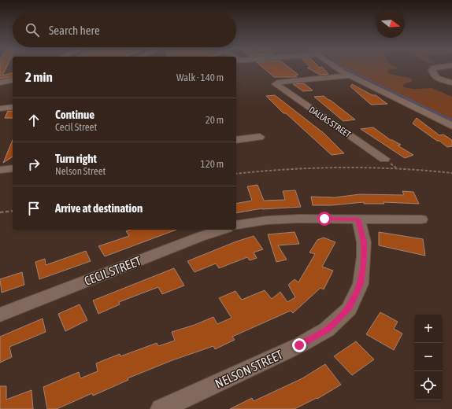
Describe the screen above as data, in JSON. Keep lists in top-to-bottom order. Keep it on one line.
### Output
{"streets":{"street":["DALLAS STREET","CECIL STREET","NELSON STREET"]},"north":"right","page":{"search":"Search here","heading":["2 min","Walk · 140 m"],"list":[["Continue","Cecil Street","20 m"],["Turn right","Nelson Street","120 m"],"Arrive at destination"],"map_buttons":["+","−"]}}
